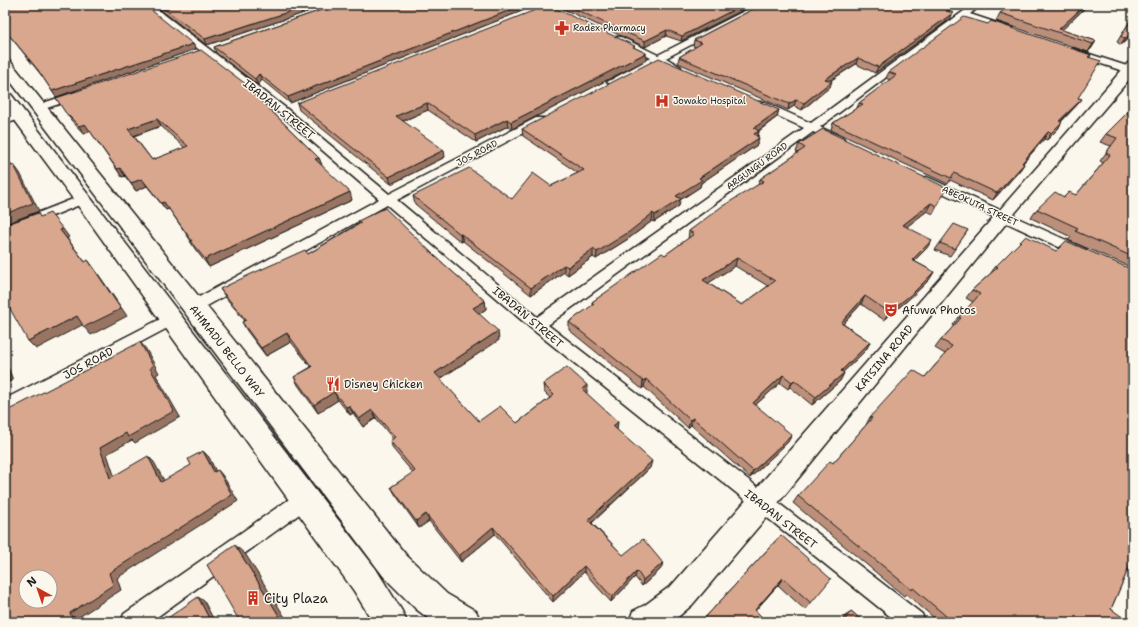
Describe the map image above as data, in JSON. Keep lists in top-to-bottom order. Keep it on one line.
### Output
{"streets":{"main road":["AHMADU BELLO WAY"],"street":["IBADAN STREET","JOS ROAD","ARGUNGU ROAD","ABEOKUTA STREET","KATSINA ROAD"]},"crossings":[["IBADAN STREET","JOS ROAD"],["IBADAN STREET","ARGUNGU ROAD"],["IBADAN STREET","KATSINA ROAD"],["JOS ROAD","AHMADU BELLO WAY"],["ABEOKUTA STREET","KATSINA ROAD"]],"places":{"pharmacy":["Radex Pharmacy"],"hospital":["Jowako Hospital"],"theatre":["Afuwa Photos"],"restaurant":["Disney Chicken"],"building":["City Plaza"]},"north":"top left"}
